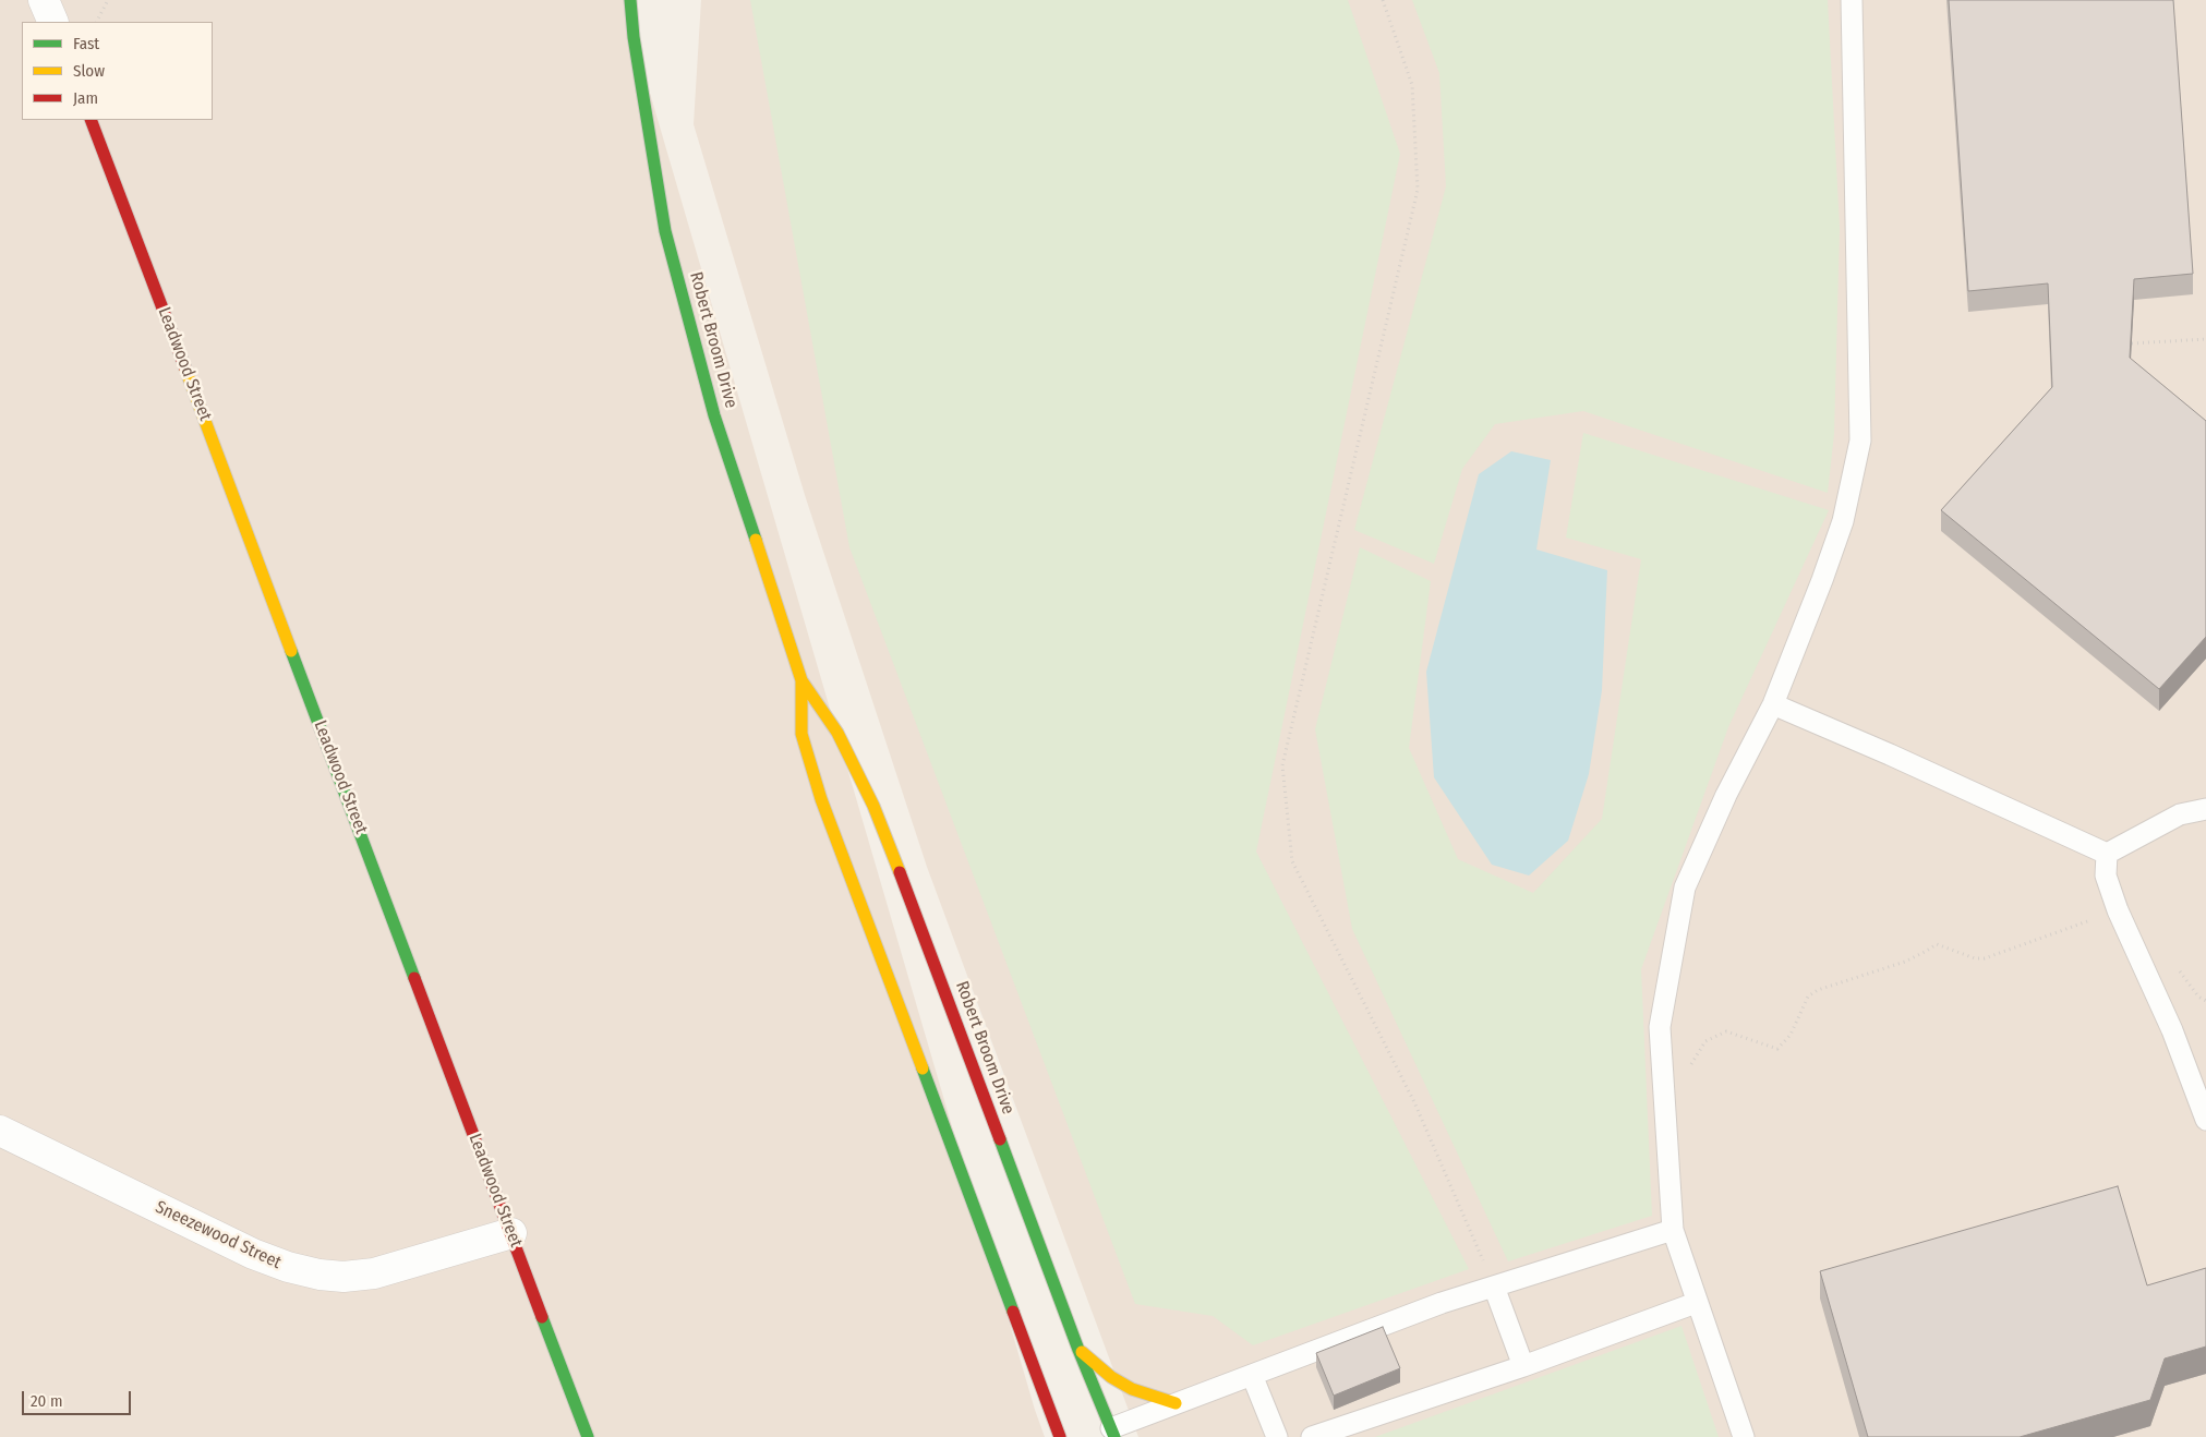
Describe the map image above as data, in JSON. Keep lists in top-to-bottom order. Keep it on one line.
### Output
{"streets":{"street":["Robert Broom Drive","Leadwood Street","Sneezewood Street"]},"crossings":[["Leadwood Street","Sneezewood Street"]],"legend":["Fast","Slow","Jam"],"scale_bar":"20 m"}
